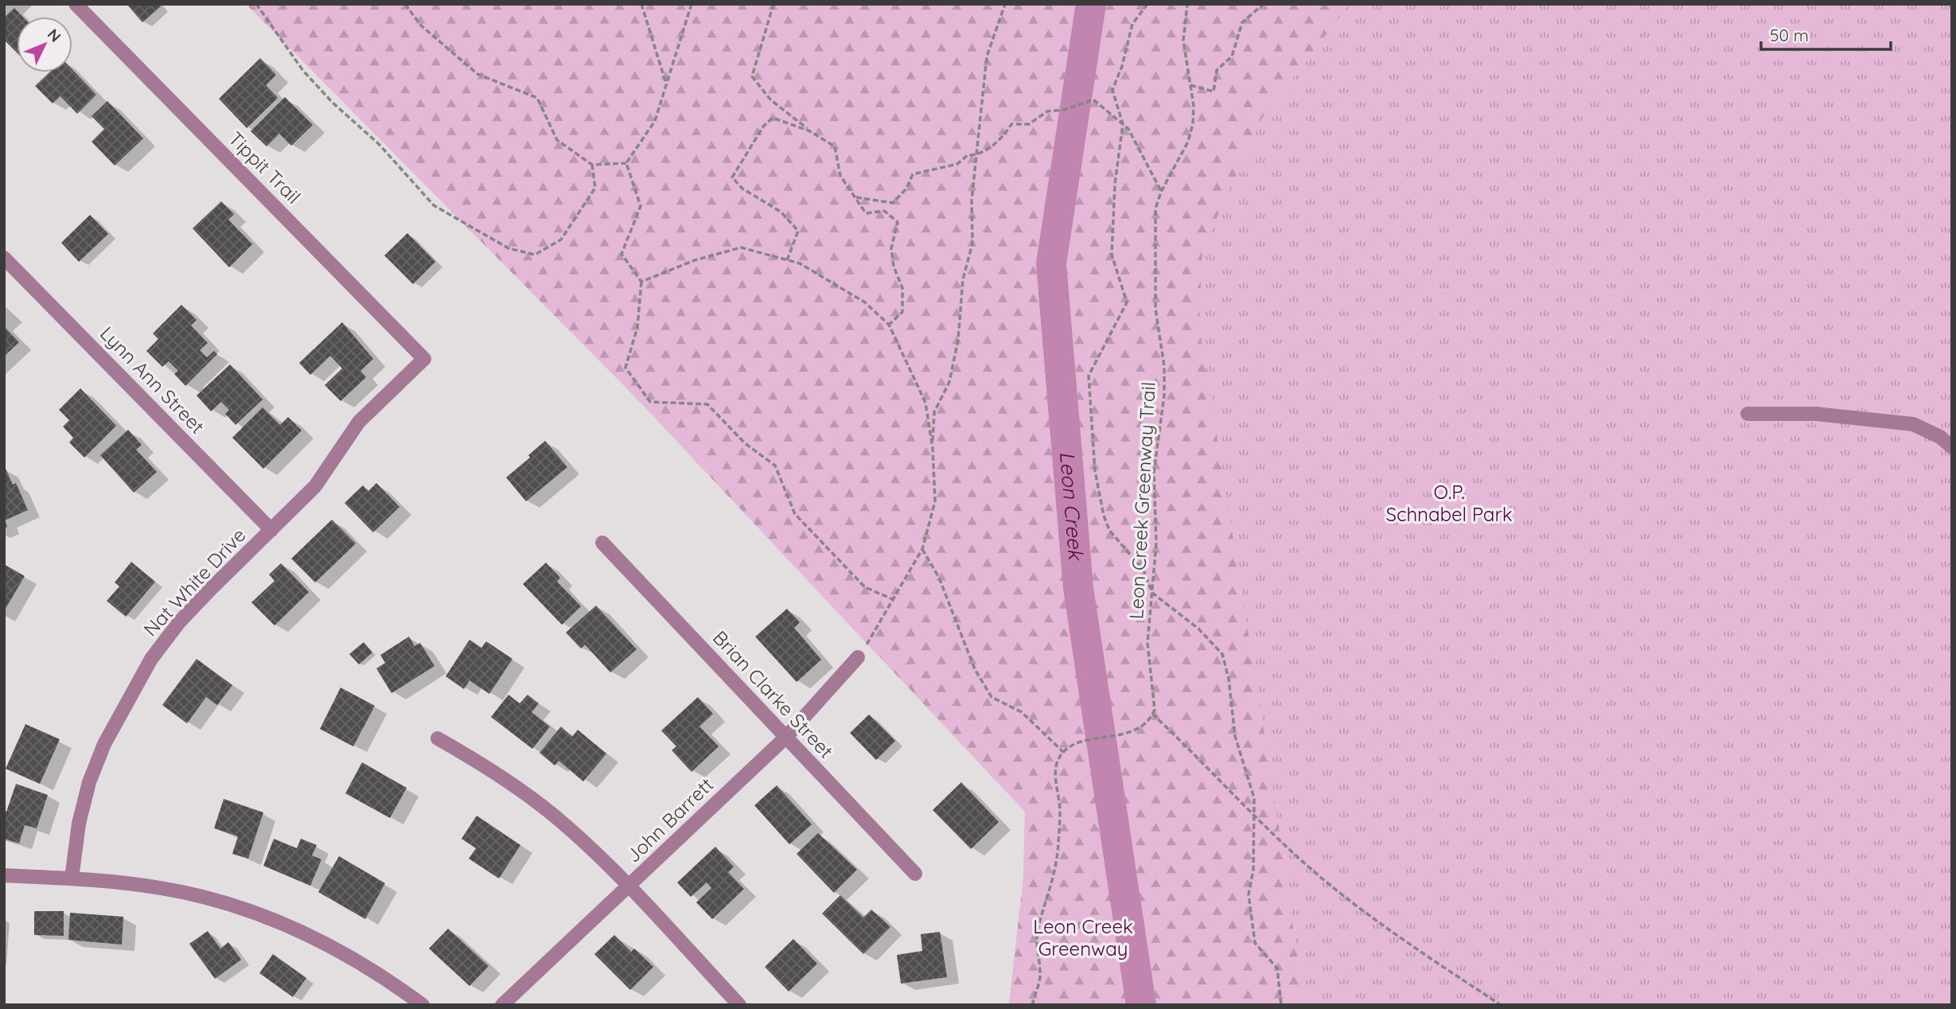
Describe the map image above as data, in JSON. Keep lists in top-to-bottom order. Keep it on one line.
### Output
{"streets":{"street":["Tippit Trail","Lynn Ann Street","Nat White Drive","Brian Clarke Street","John Barrett"],"path":["Leon Creek Greenway Trail"]},"crossings":[["Tippit Trail","Nat White Drive"],["Lynn Ann Street","Nat White Drive"],["Brian Clarke Street","John Barrett"]],"water":["Leon Creek"],"parks":["O.P. Schnabel Park","Leon Creek Greenway"],"scale_bar":"50 m","north":"top right"}
